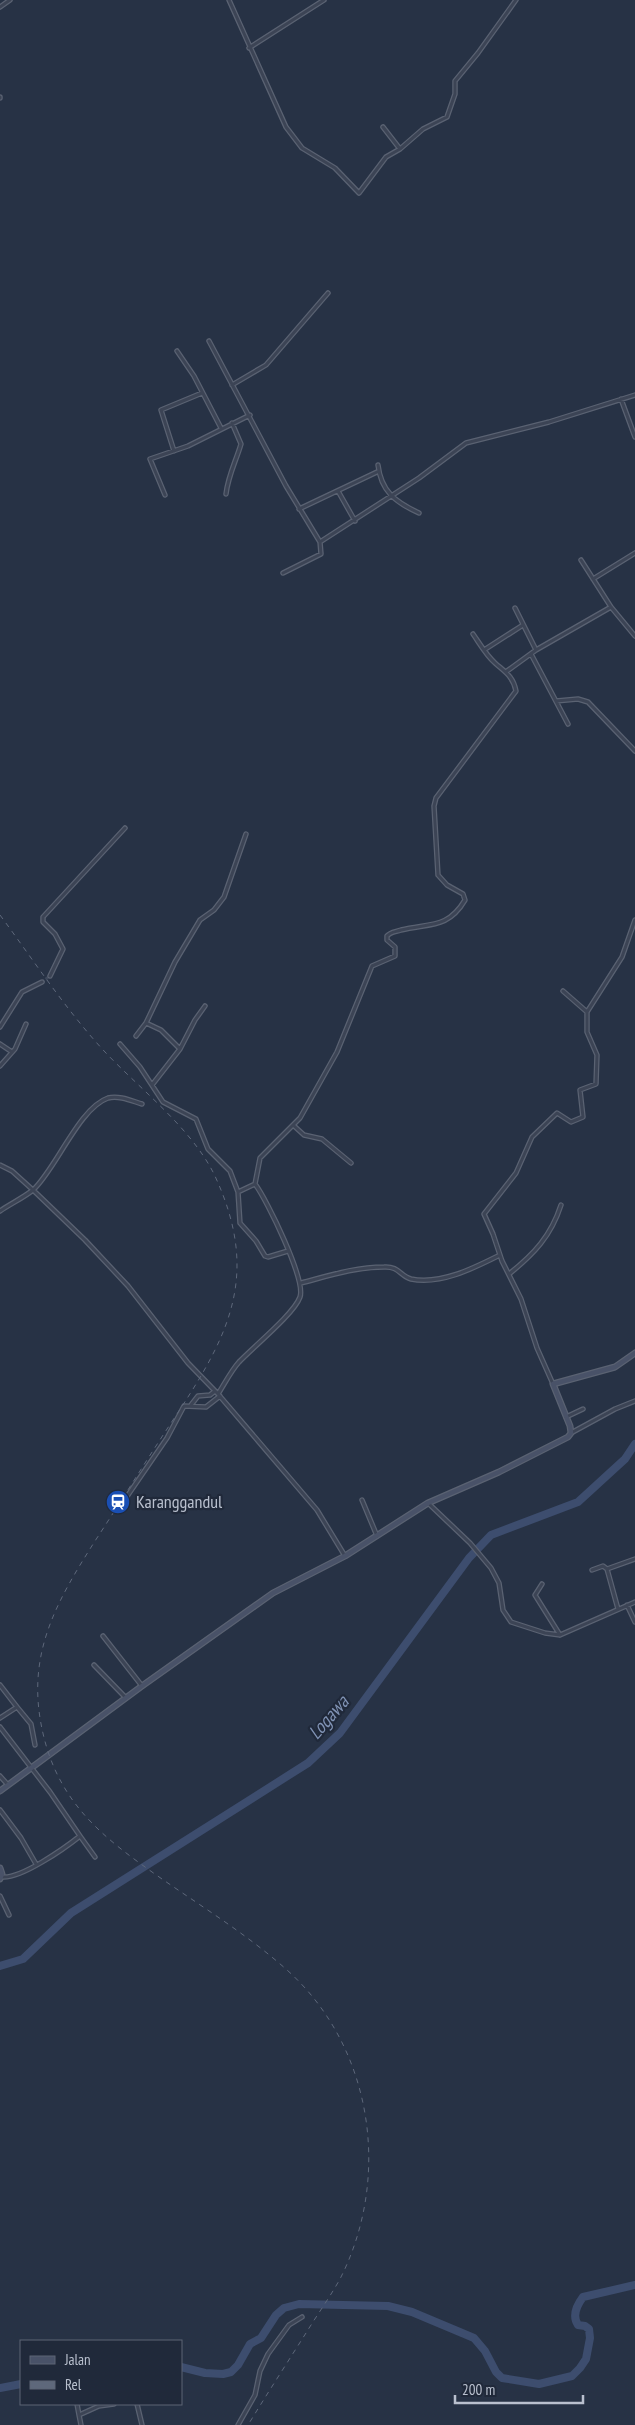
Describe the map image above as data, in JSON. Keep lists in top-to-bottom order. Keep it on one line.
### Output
{"water":["Logawa"],"places":{"station":["Karanggandul"]},"legend":["Jalan","Rel"],"scale_bar":"200 m"}
